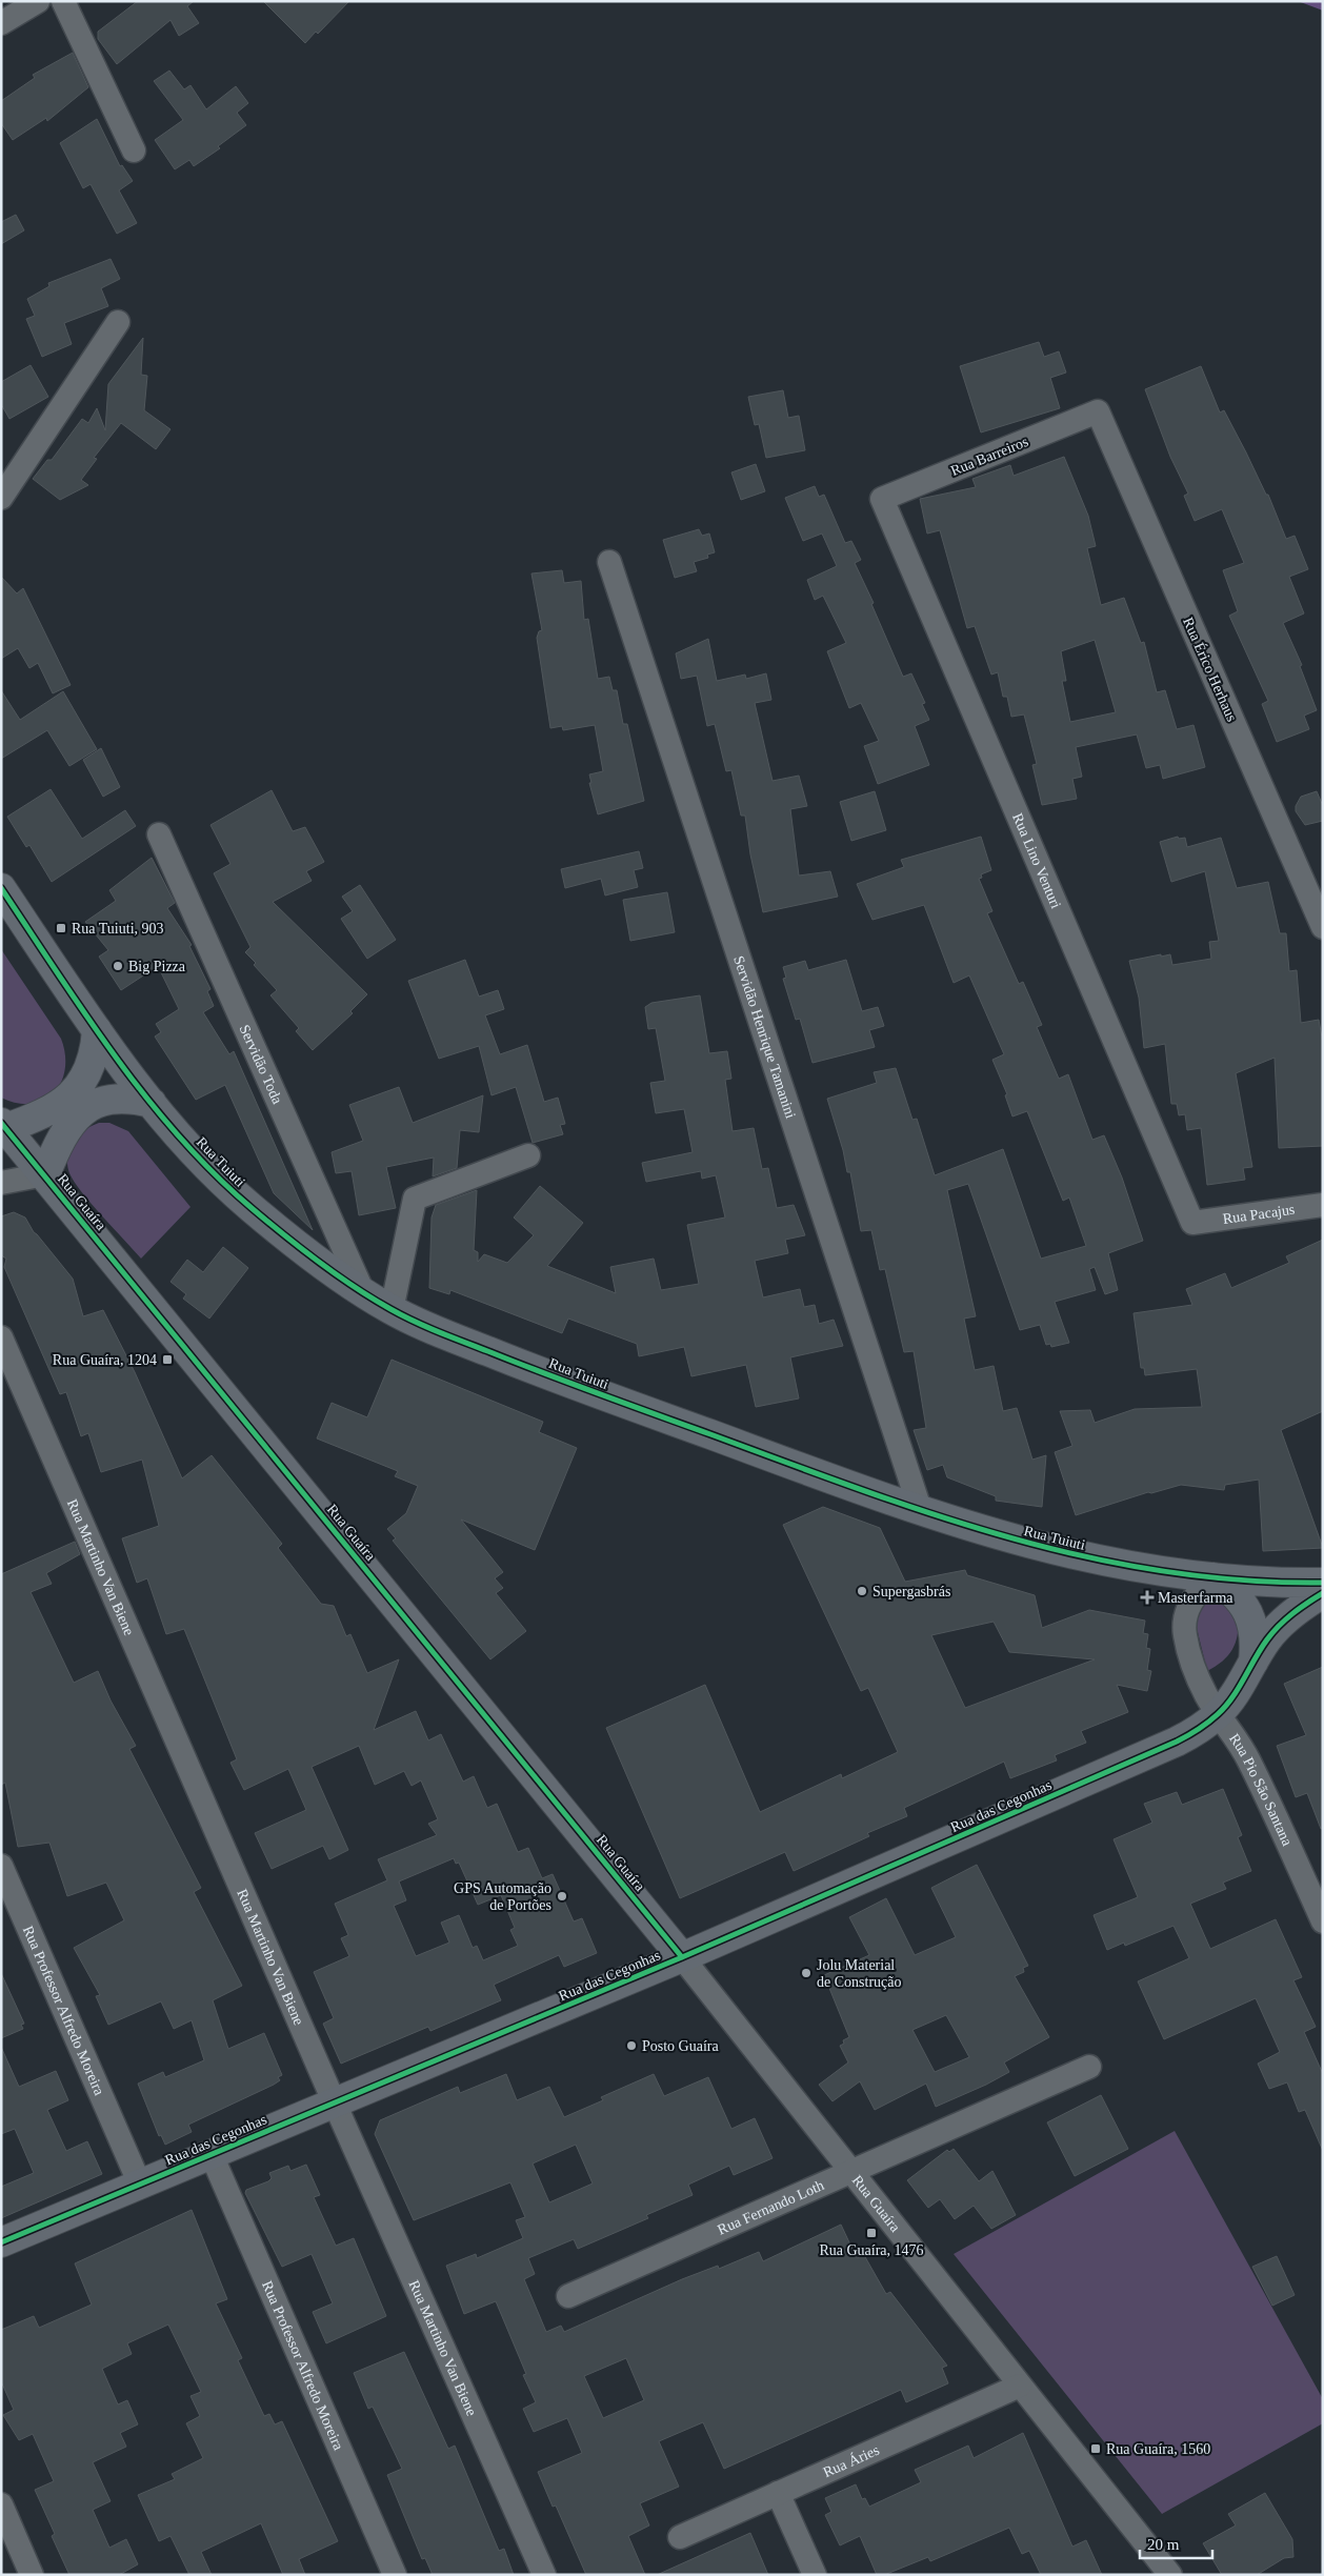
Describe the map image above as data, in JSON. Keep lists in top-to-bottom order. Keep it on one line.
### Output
{"streets":{"main road":["Rua Tuiuti","Rua Guaíra","Rua das Cegonhas"],"street":["Rua Barreiros","Rua Érico Herhaus","Rua Lino Venturi","Servidão Henrique Tamanini","Servidão Toda","Rua Pacajus","Rua Martinho Van Biene","Rua Pio São Santana","Rua Professor Alfredo Moreira","Rua Fernando Loth","Rua Áries"]},"crossings":[["Rua Barreiros","Rua Érico Herhaus"],["Rua Barreiros","Rua Lino Venturi"],["Rua Lino Venturi","Rua Pacajus"],["Servidão Henrique Tamanini","Rua Tuiuti"],["Servidão Toda","Rua Tuiuti"],["Rua Tuiuti","Rua Pio São Santana"],["Rua Guaíra","Rua das Cegonhas"],["Rua Guaíra","Rua Fernando Loth"],["Rua Guaíra","Rua Áries"],["Rua Martinho Van Biene","Rua das Cegonhas"],["Rua Pio São Santana","Rua das Cegonhas"],["Rua das Cegonhas","Rua Professor Alfredo Moreira"]],"places":{"transit":["Rua Tuiuti, 903","Rua Guaíra, 1204","Rua Guaíra, 1476","Rua Guaíra, 1560"],"other":["Big Pizza","Supergasbrás","GPS Automação de Portões","Jolu Material de Construção","Posto Guaíra"],"health":["Masterfarma"]},"scale_bar":"20 m"}
